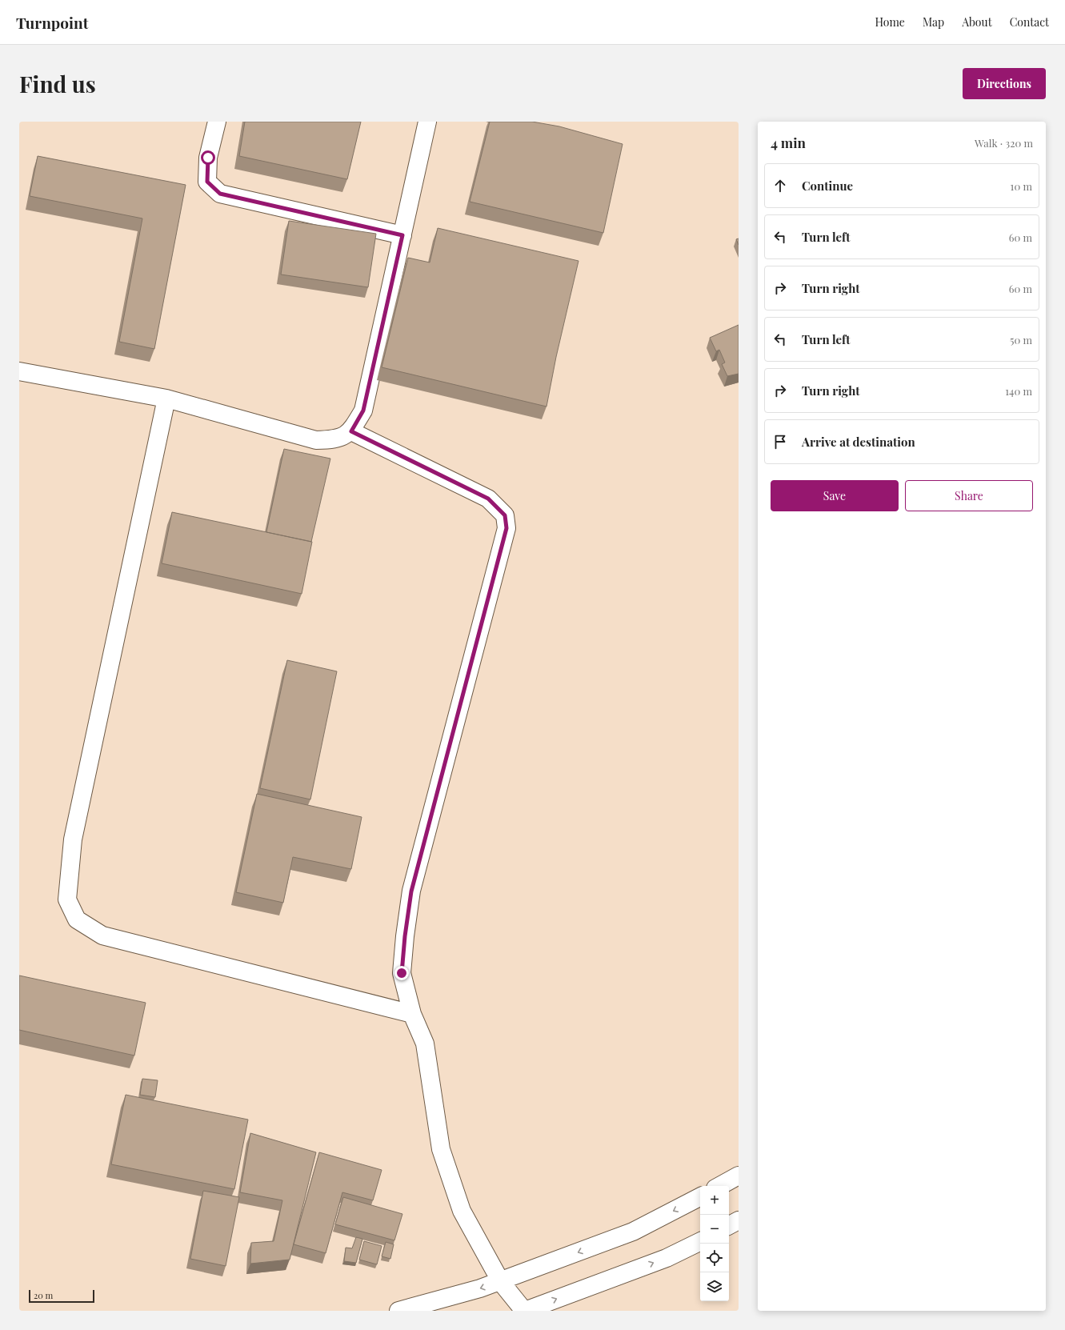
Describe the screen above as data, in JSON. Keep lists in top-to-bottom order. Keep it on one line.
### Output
{"scale_bar":"20 m","page":{"header":"Turnpoint","nav":["Home","Map","About","Contact"],"buttons":["Directions",["Save","Share"]],"title":"Find us","heading":["4 min","Walk · 320 m"],"list":[["Continue","10 m"],["Turn left","60 m"],["Turn right","60 m"],["Turn left","50 m"],["Turn right","140 m"],"Arrive at destination"],"map_buttons":["+","−"],"scale":"20 m"}}
